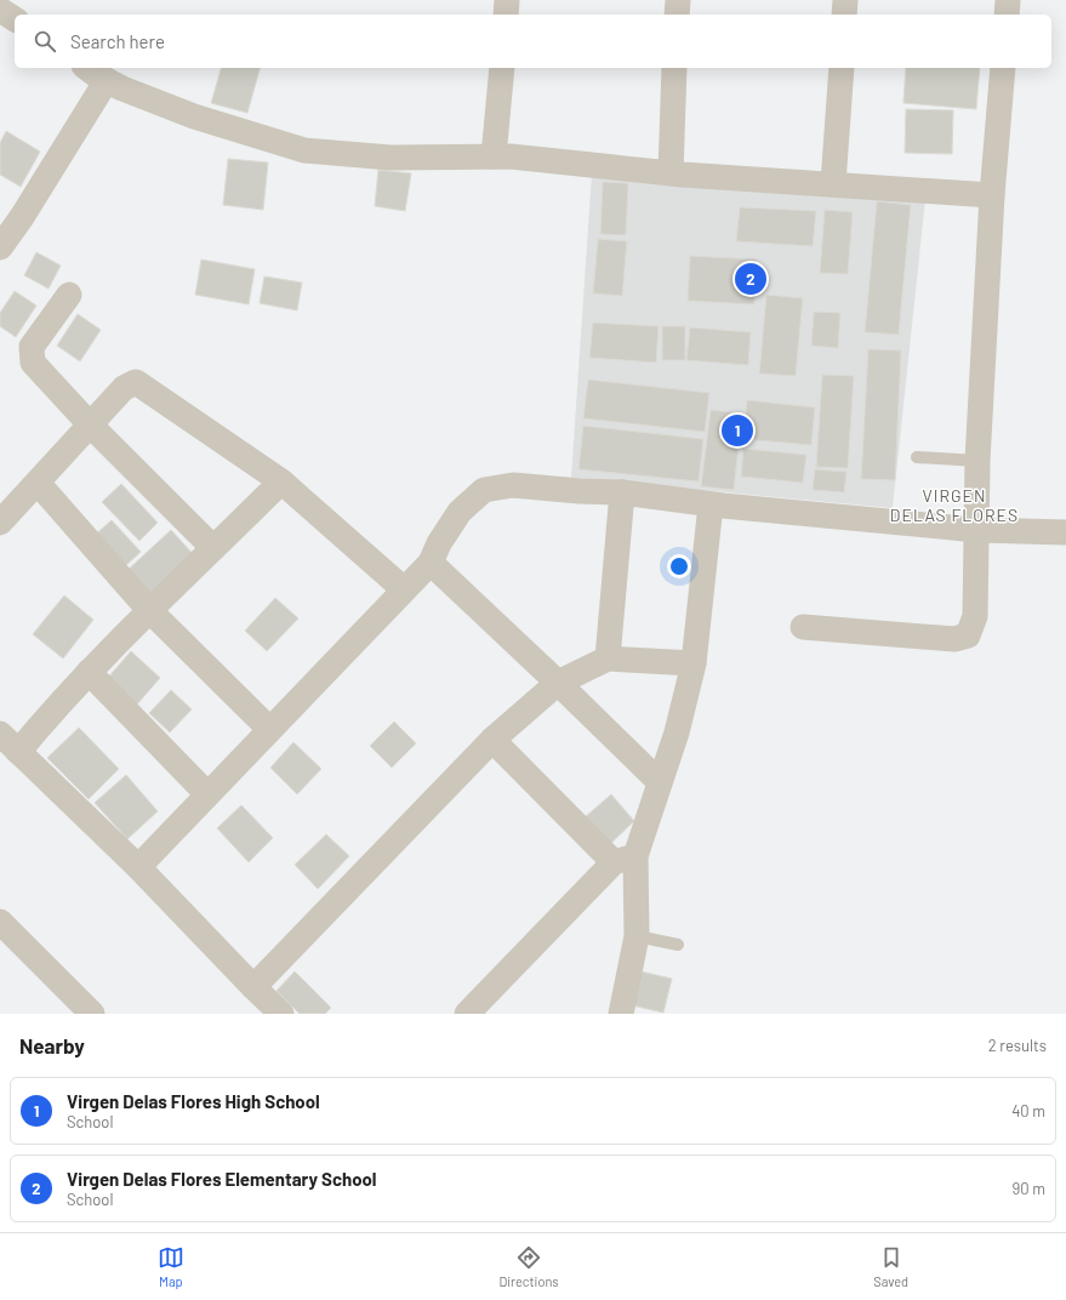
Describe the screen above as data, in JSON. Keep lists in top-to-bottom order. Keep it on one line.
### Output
{"districts":["VIRGEN DELAS FLORES"],"page":{"search":"Search here","pins":["2","1"],"heading":["Nearby","2 results"],"list":[{"mark":"1","name":"Virgen Delas Flores High School","note":"School","value":"40 m"},{"mark":"2","name":"Virgen Delas Flores Elementary School","note":"School","value":"90 m"}],"nav":["Map","Directions","Saved"]}}
